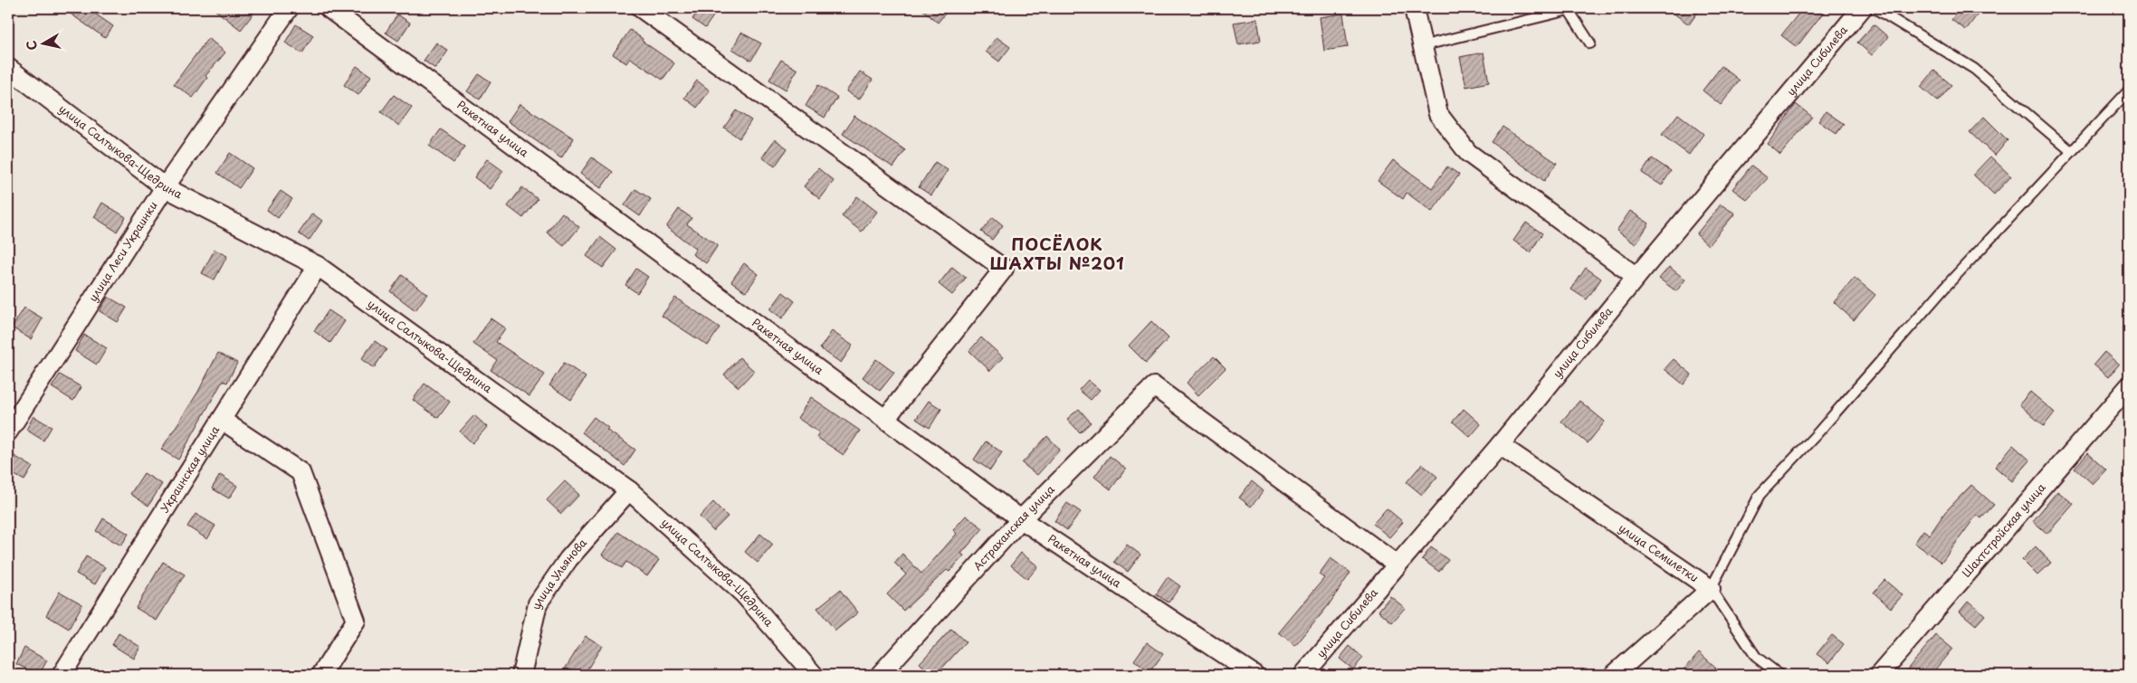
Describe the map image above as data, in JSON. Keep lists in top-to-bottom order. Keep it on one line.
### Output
{"streets":{"street":["улица Сибилева","Ракетная улица","улица Салтыкова-Щедрина","улица Леси Украинки","Украинская улица","Астраханская улица","Шахтстройская улица","улица Семилетки","улица Ульянова"]},"crossings":[["улица Сибилева","Астраханская улица"],["улица Сибилева","улица Семилетки"],["Ракетная улица","Астраханская улица"],["улица Салтыкова-Щедрина","улица Леси Украинки"],["улица Салтыкова-Щедрина","Украинская улица"],["улица Салтыкова-Щедрина","улица Ульянова"]],"districts":["ПОСЁЛОК ШАХТЫ №201"],"north":"left"}
